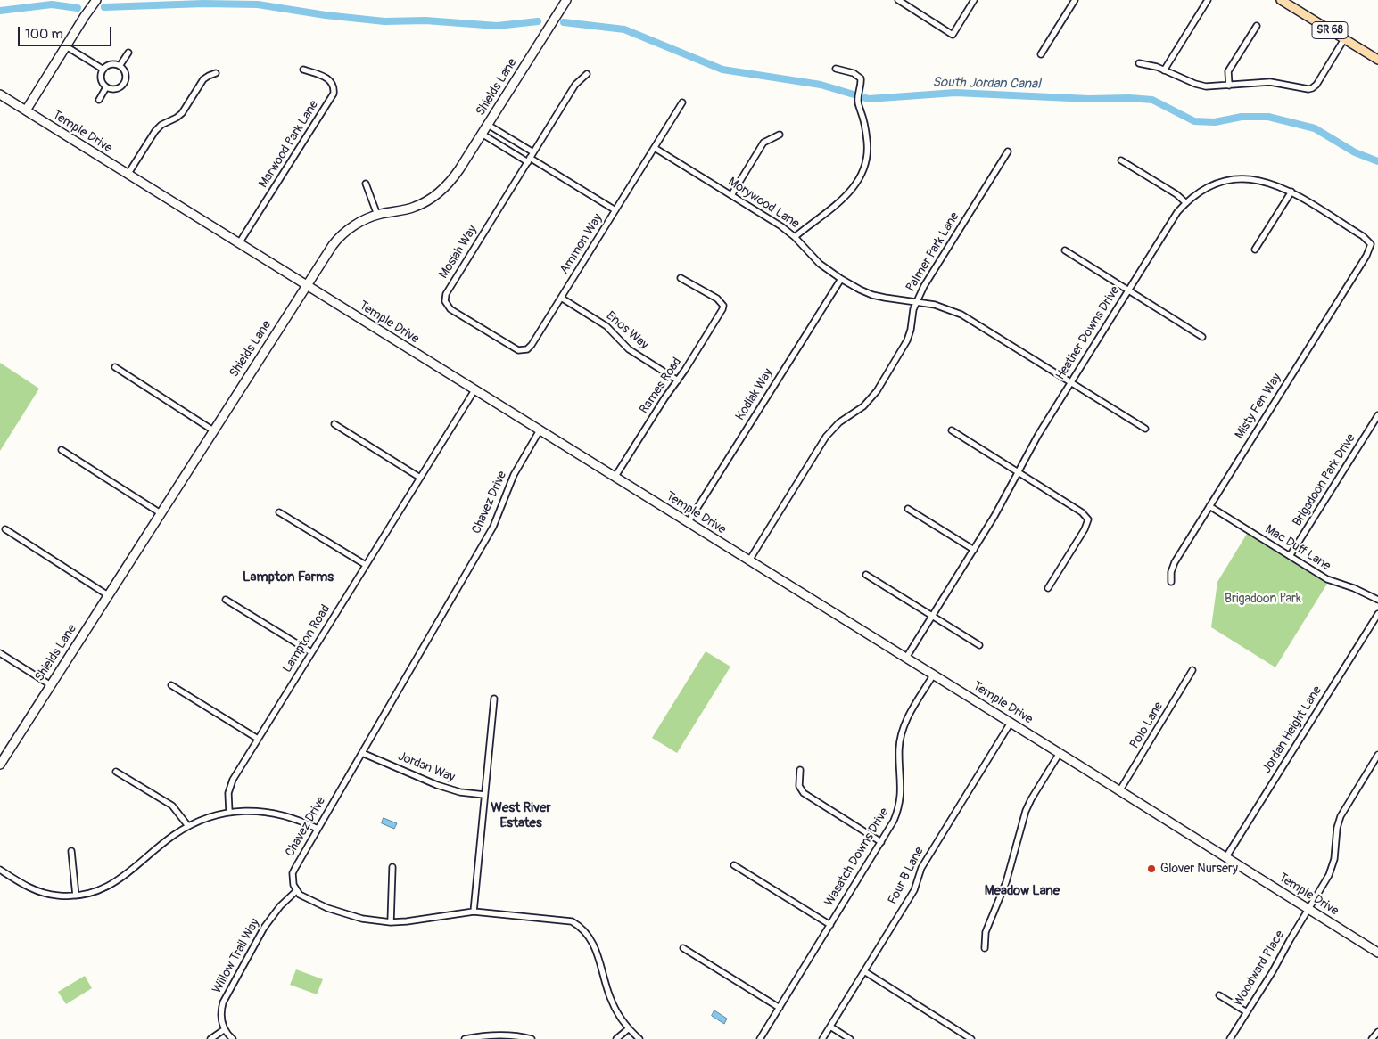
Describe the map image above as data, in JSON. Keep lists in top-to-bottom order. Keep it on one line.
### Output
{"streets":{"main road":["SR 68"],"street":["Shields Lane","Temple Drive","Marwood Park Lane","Morywood Lane","Ammon Way","Mosiah Way","Palmer Park Lane","Enos Way","Heather Downs Drive","Rames Road","Kodiak Way","Misty Fen Way","Brigadoon Park Drive","Chavez Drive","Mac Duff Lane","Lampton Road","Polo Lane","Jordan Height Lane","Jordan Way","Wasatch Downs Drive","Four B Lane","Willow Trail Way","Woodward Place"]},"crossings":[["Shields Lane","Temple Drive"],["Temple Drive","Marwood Park Lane"],["Temple Drive","Palmer Park Lane"],["Temple Drive","Heather Downs Drive"],["Temple Drive","Rames Road"],["Temple Drive","Kodiak Way"],["Temple Drive","Chavez Drive"],["Temple Drive","Lampton Road"],["Temple Drive","Polo Lane"],["Temple Drive","Jordan Height Lane"],["Temple Drive","Wasatch Downs Drive"],["Temple Drive","Four B Lane"],["Temple Drive","Woodward Place"],["Morywood Lane","Ammon Way"],["Morywood Lane","Palmer Park Lane"],["Morywood Lane","Heather Downs Drive"],["Morywood Lane","Kodiak Way"],["Ammon Way","Mosiah Way"],["Ammon Way","Enos Way"],["Enos Way","Rames Road"],["Heather Downs Drive","Misty Fen Way"],["Misty Fen Way","Mac Duff Lane"],["Brigadoon Park Drive","Mac Duff Lane"],["Chavez Drive","Jordan Way"],["Chavez Drive","Willow Trail Way"]],"districts":["Lampton Farms","West River Estates","Meadow Lane"],"water":["South Jordan Canal"],"parks":["Brigadoon Park"],"places":["Glover Nursery"],"scale_bar":"100 m"}
